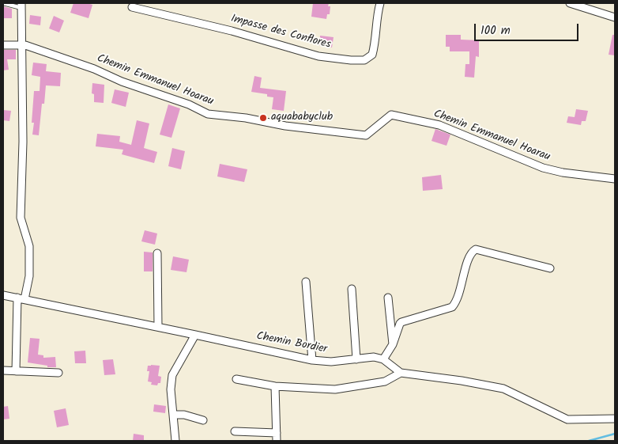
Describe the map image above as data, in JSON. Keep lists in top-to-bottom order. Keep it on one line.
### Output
{"streets":{"street":["Impasse des Conflores","Chemin Emmanuel Hoarau","Chemin Bordier"]},"places":["aquababyclub"],"scale_bar":"100 m"}
